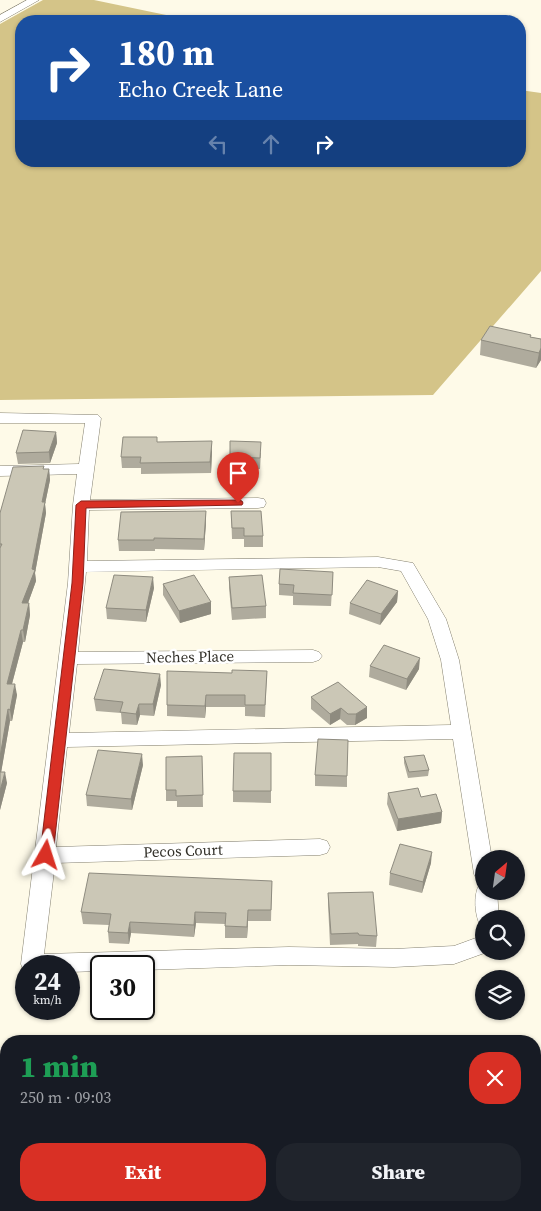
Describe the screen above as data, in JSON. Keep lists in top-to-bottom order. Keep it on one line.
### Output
{"streets":{"street":["Neches Place","Pecos Court"]},"north":"top right","page":{"turn":["180 m","Echo Creek Lane"],"speed":"24 km/h","limit":"30","heading":["1 min","250 m · 09:03"],"buttons":["Exit","Share"]}}
